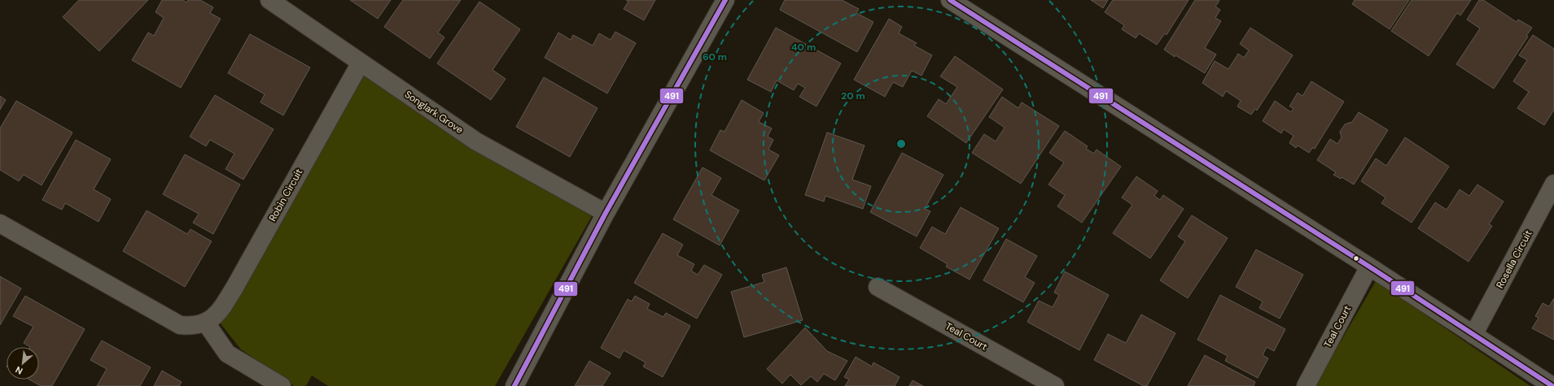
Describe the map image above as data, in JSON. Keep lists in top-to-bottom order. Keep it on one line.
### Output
{"streets":{"street":["Songlark Grove","Robin Circuit","Rosella Circuit","Teal Court"]},"crossings":[["Songlark Grove","Robin Circuit"]],"lines":["transit line 491"],"north":"bottom left","rings":["40 m","60 m","20 m"]}
